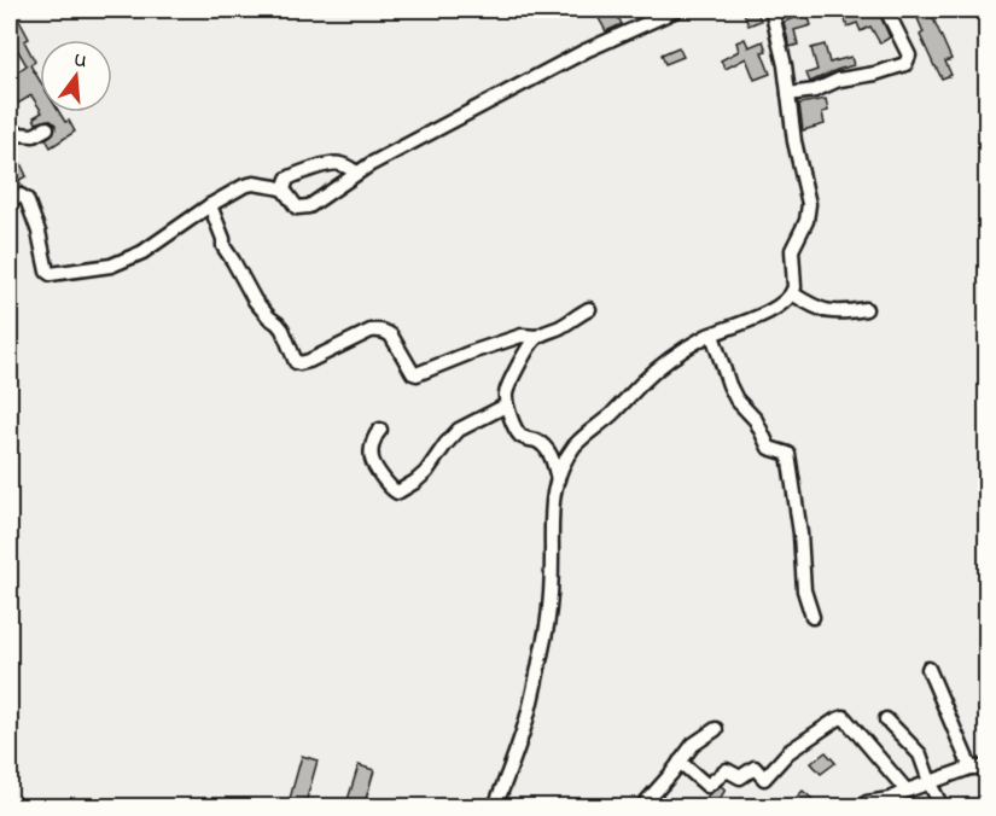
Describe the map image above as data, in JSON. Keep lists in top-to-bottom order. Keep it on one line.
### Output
{"north":"top"}
